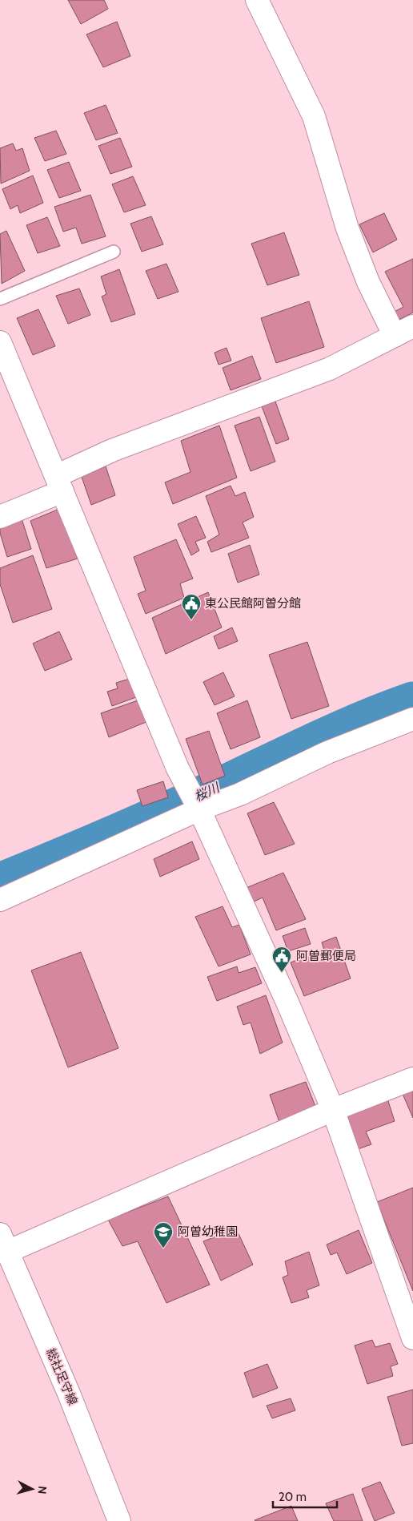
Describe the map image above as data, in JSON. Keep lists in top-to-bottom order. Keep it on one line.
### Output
{"streets":{"street":["総社足守線"]},"water":["桜川"],"places":{"public building":["東公民館阿曽分館","阿曽郵便局"],"school or university":["阿曽幼稚園"]},"scale_bar":"20 m","north":"right"}
